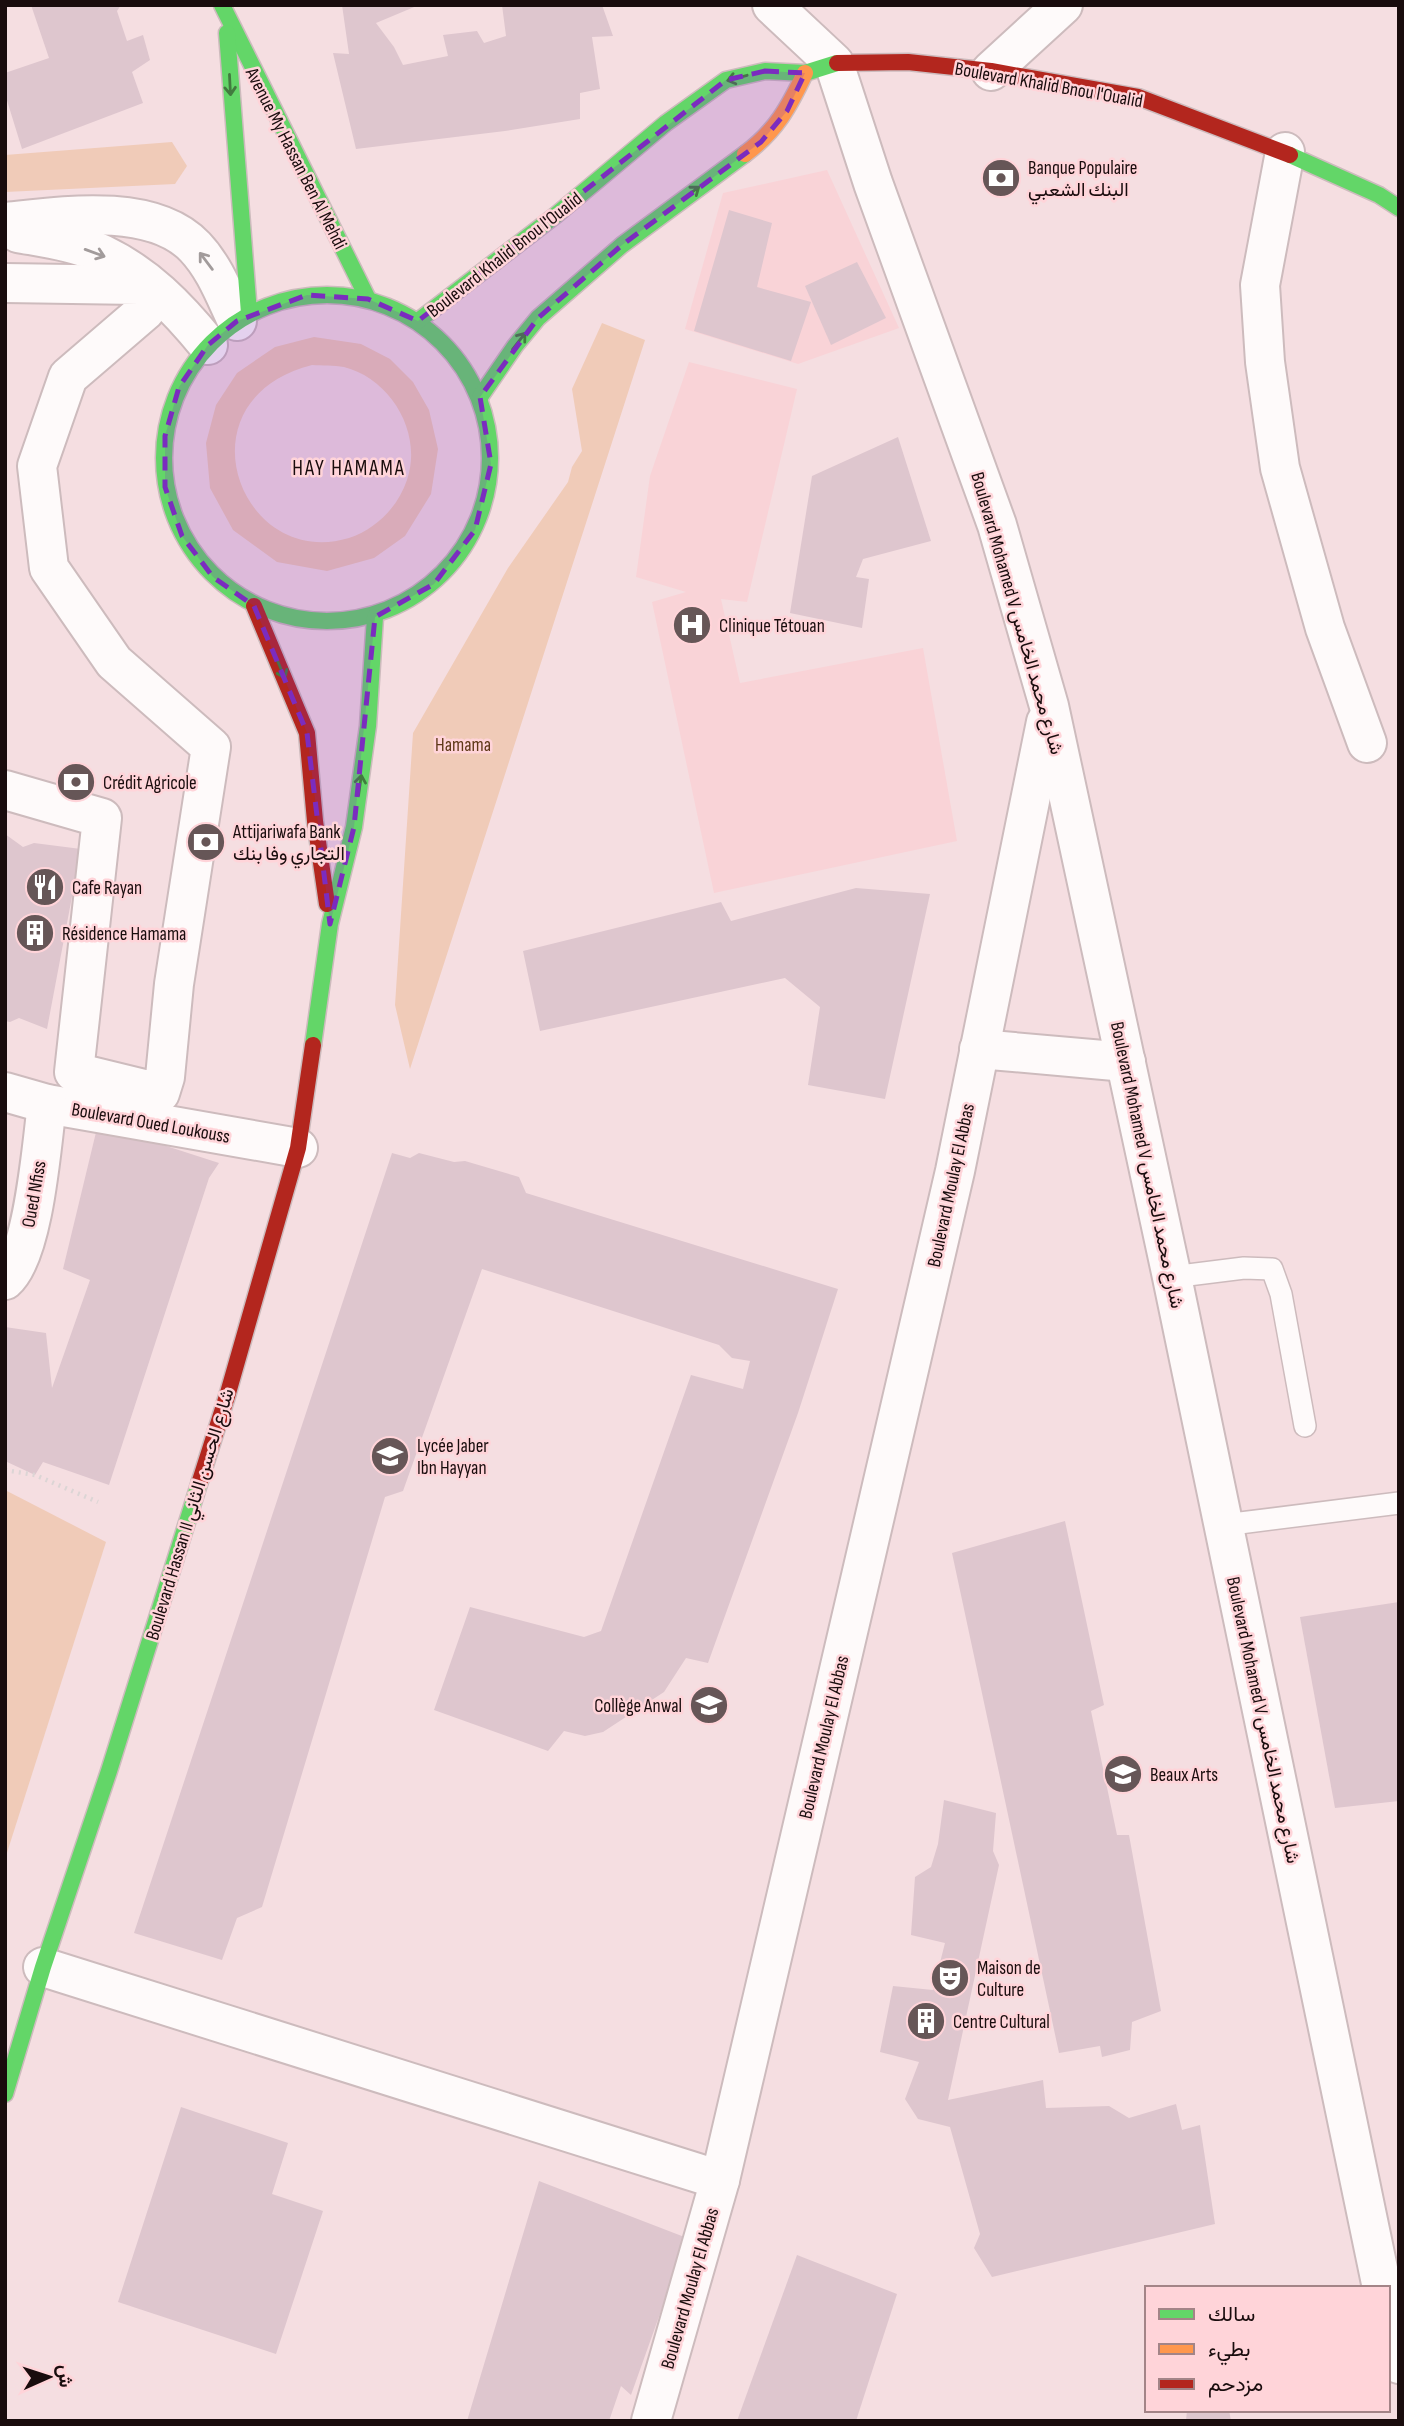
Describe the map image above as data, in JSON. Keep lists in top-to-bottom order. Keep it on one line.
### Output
{"streets":{"main road":["Boulevard Khalid Bnou l'Oualid","Avenue My Hassan Ben Al Mehdi","Boulevard Hassan II شارع الحسن الثاني"],"street":["Boulevard Mohamed V شارع محمد الخامس","Boulevard Oued Loukouss","Boulevard Moulay El Abbas","Oued Nfiss"]},"crossings":[["Boulevard Khalid Bnou l'Oualid","Boulevard Mohamed V شارع محمد الخامس"],["Boulevard Mohamed V شارع محمد الخامس","Boulevard Moulay El Abbas"],["Boulevard Oued Loukouss","Oued Nfiss"],["Boulevard Oued Loukouss","Boulevard Hassan II شارع الحسن الثاني"]],"districts":["HAY HAMAMA"],"parks":["Hamama"],"places":{"bank":["Banque Populaire البنك الشعبي","Crédit Agricole","Attijariwafa Bank التجاري وفا بنك"],"hospital":["Clinique Tétouan"],"restaurant":["Cafe Rayan"],"building":["Résidence Hamama","Centre Cultural"],"school or university":["Lycée Jaber Ibn Hayyan","Collège Anwal","Beaux Arts"],"theatre":["Maison de Culture"]},"legend":["سالك","بطيء","مزدحم"],"north":"right"}
